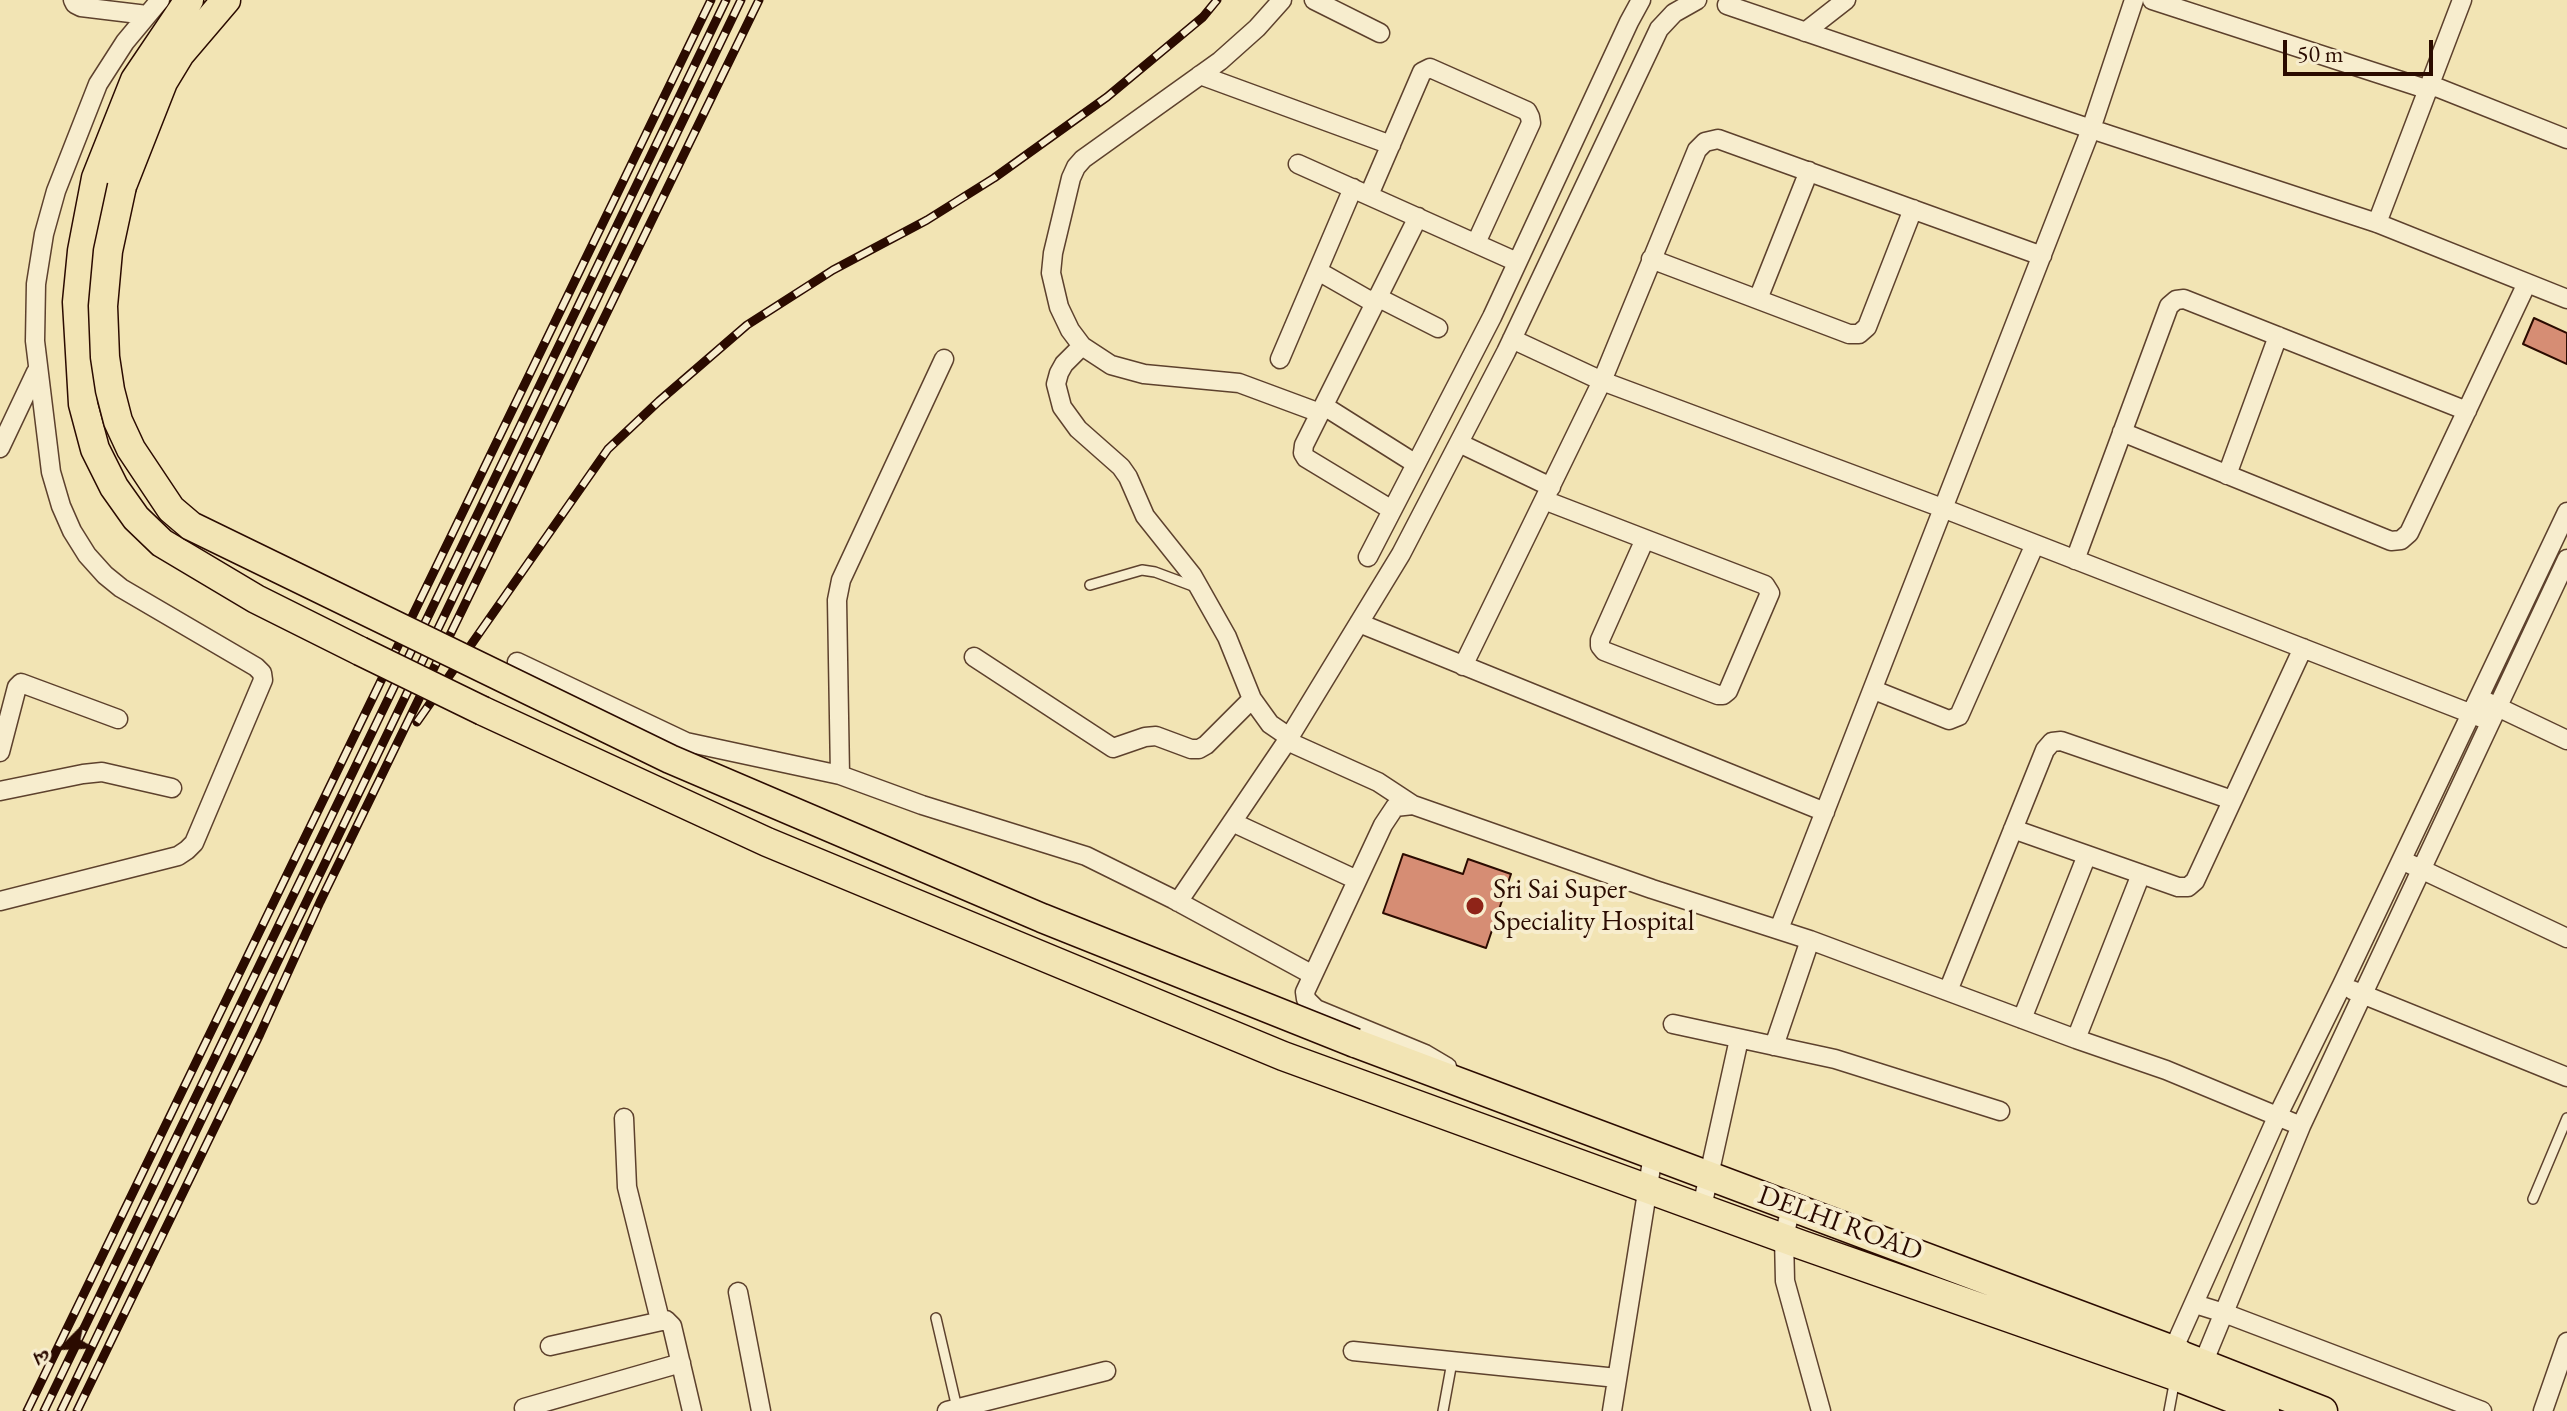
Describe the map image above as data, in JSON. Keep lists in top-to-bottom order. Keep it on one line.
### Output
{"streets":{"main road":["DELHI ROAD"]},"places":["Sri Sai Super Speciality Hospital"],"scale_bar":"50 m","north":"bottom left"}
